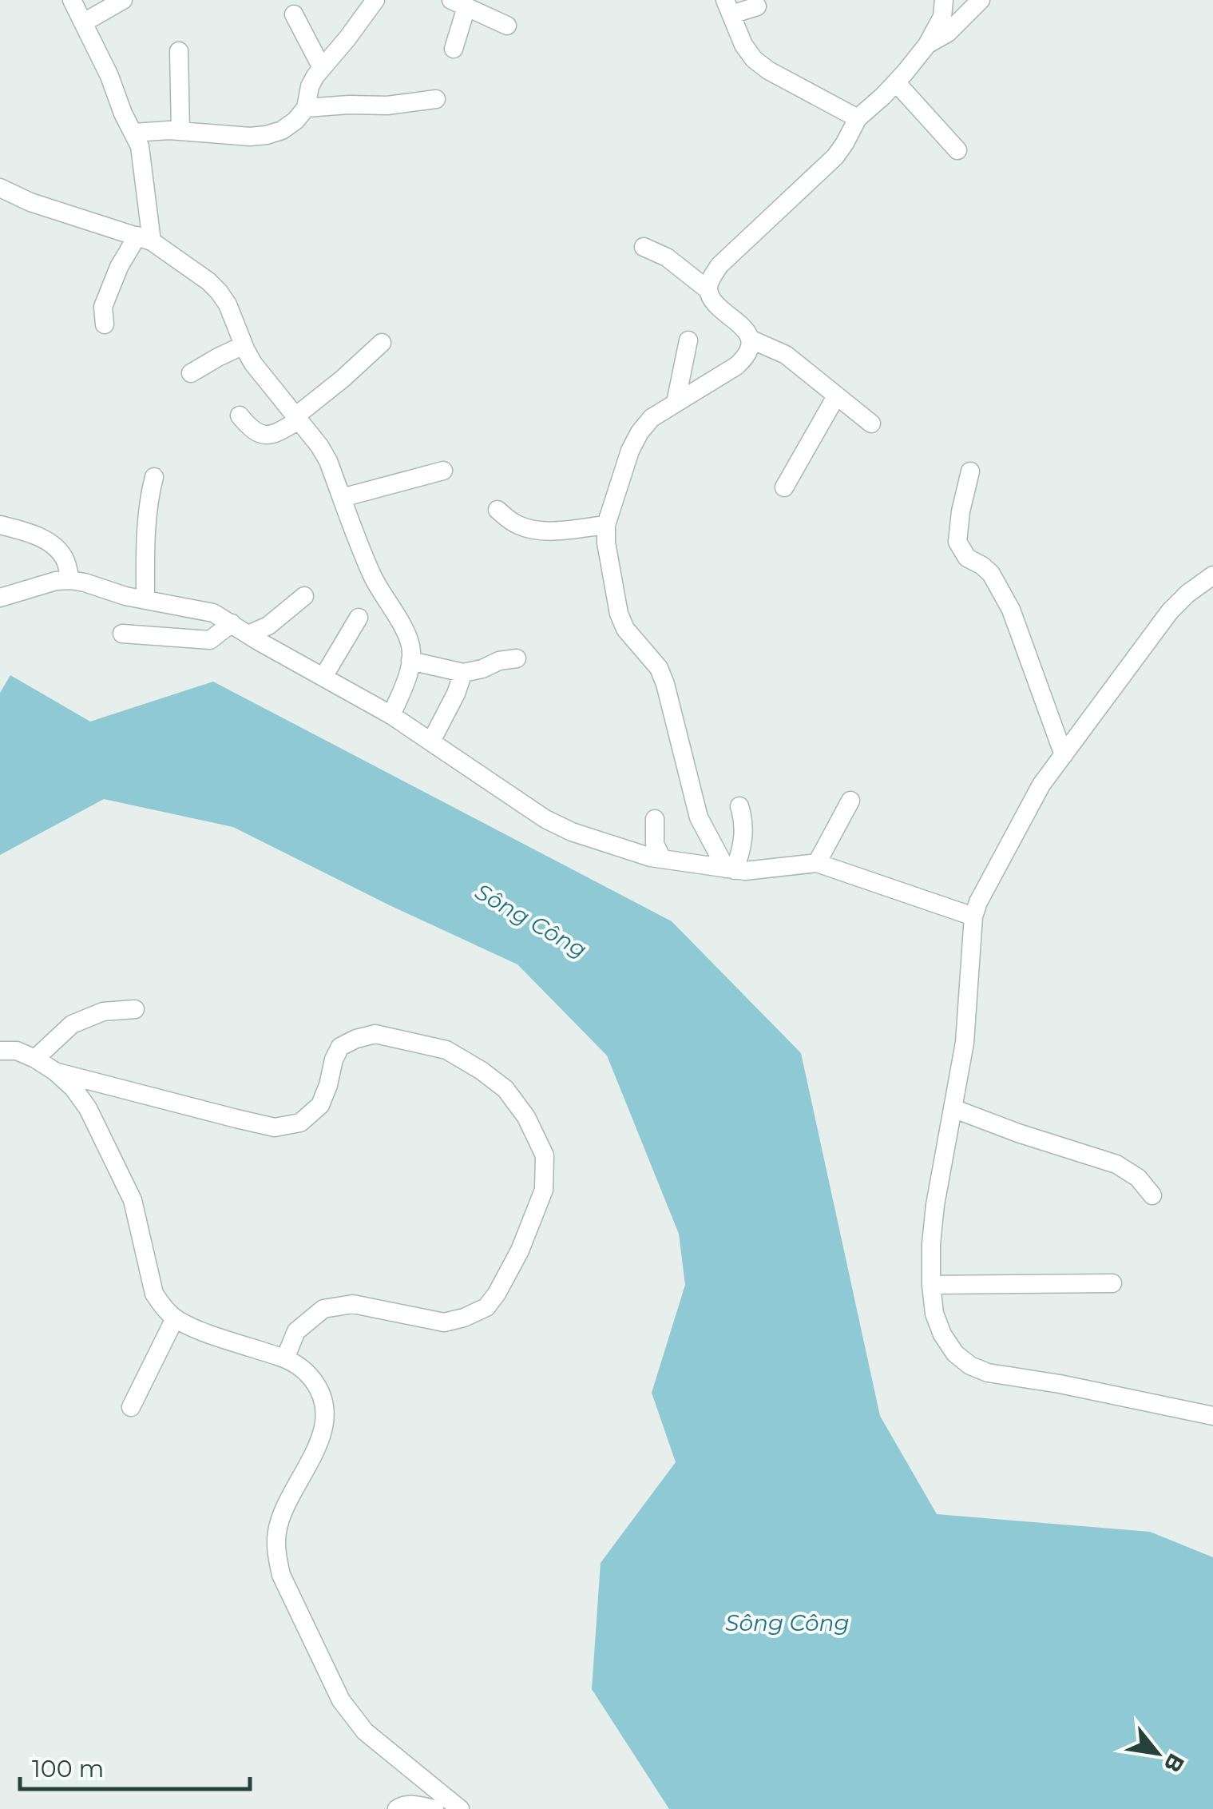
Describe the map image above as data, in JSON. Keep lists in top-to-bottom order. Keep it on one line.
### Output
{"water":["Sông Công"],"scale_bar":"100 m","north":"bottom right"}
